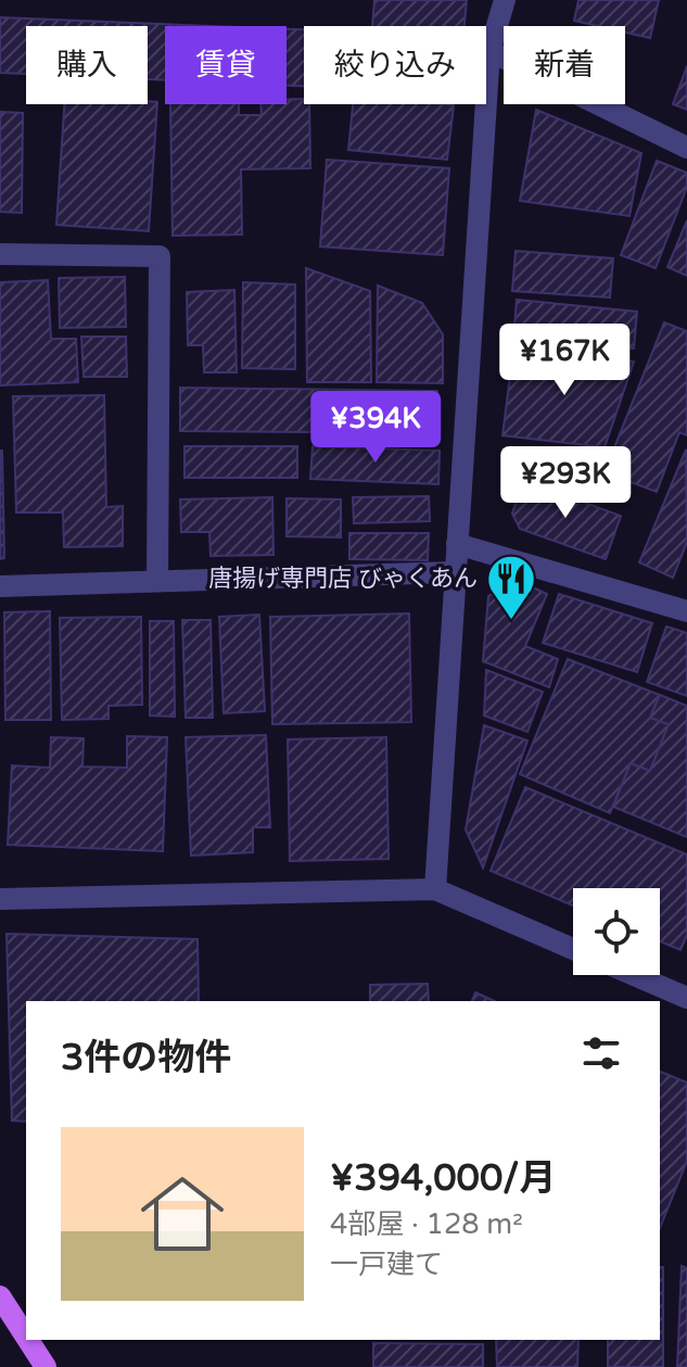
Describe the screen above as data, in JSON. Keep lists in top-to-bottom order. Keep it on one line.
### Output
{"places":{"restaurant":["唐揚げ専門店 びゃくあん"]},"page":{"chip":["購入","賃貸","絞り込み","新着"],"price":["¥167K","¥394K","¥293K"],"heading":"3件の物件","list":[{"name":"¥394,000/月","note":"4部屋 · 128 m² · 一戸建て"}]}}
